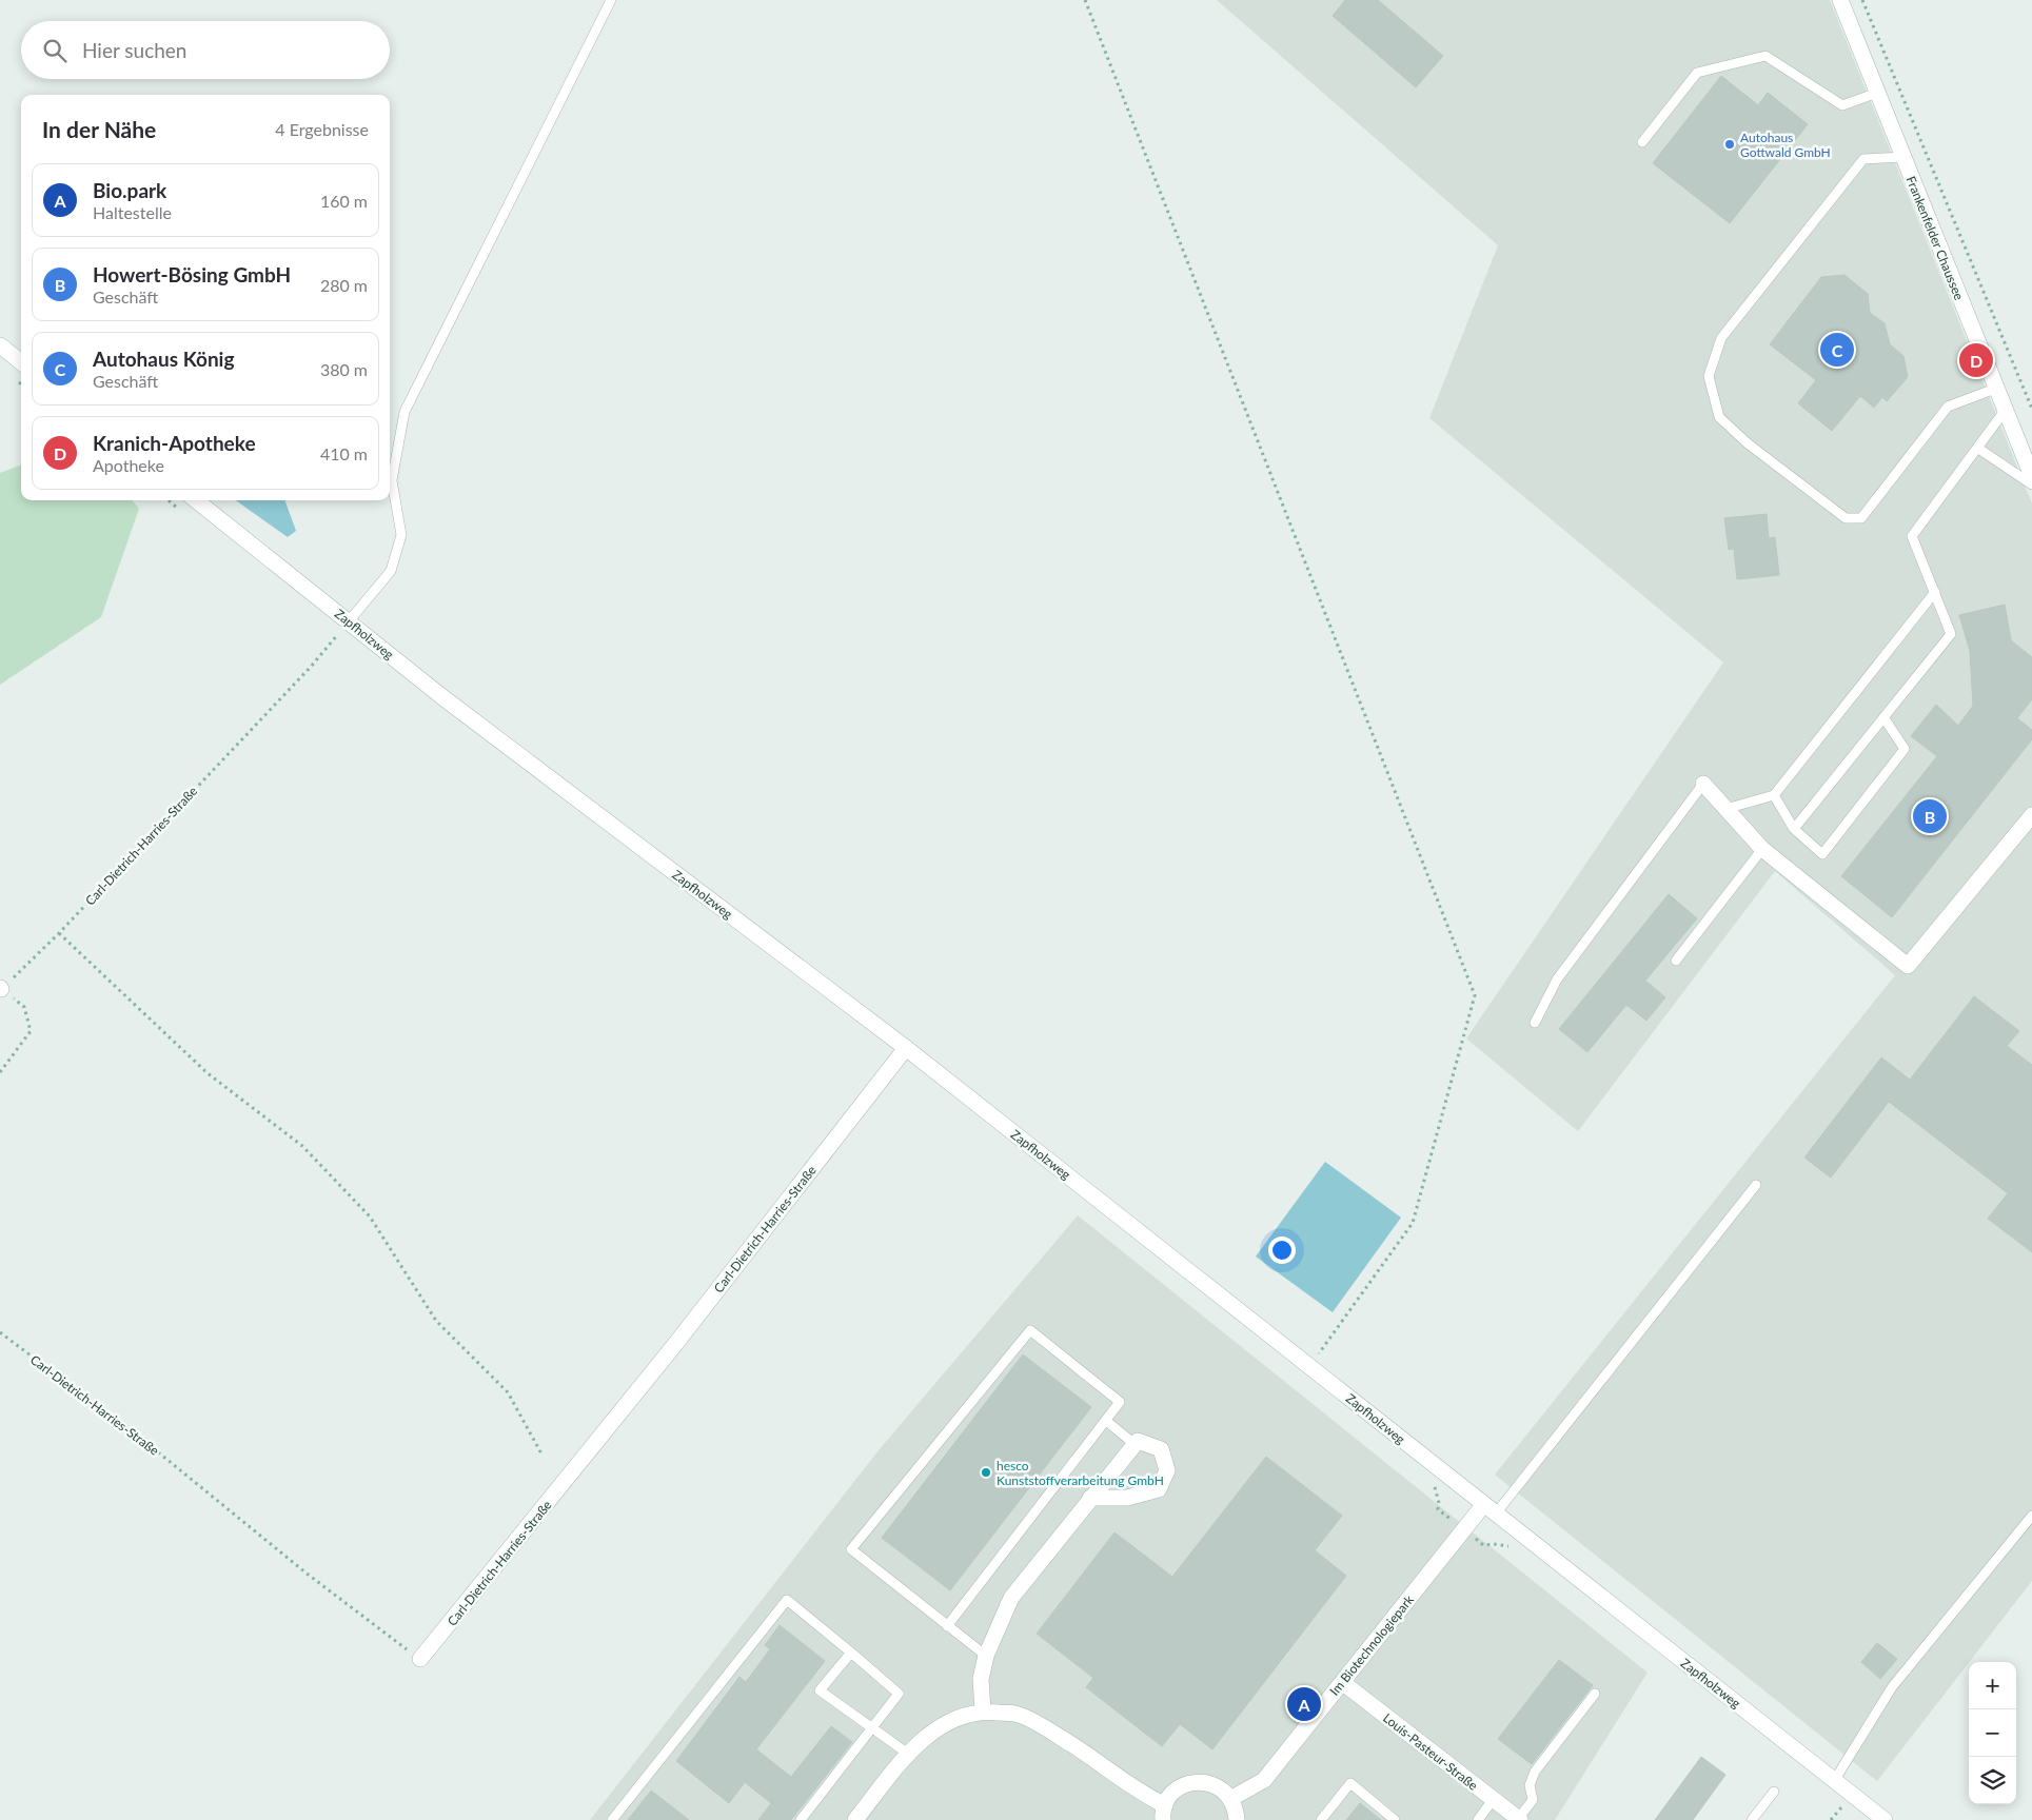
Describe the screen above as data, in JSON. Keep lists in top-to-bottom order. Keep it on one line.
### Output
{"streets":{"street":["Frankenfelder Chaussee","Zapfholzweg","Carl-Dietrich-Harries-Straße","Im Biotechnologiepark","Louis-Pasteur-Straße"]},"crossings":[["Zapfholzweg","Carl-Dietrich-Harries-Straße"],["Zapfholzweg","Im Biotechnologiepark"],["Im Biotechnologiepark","Louis-Pasteur-Straße"]],"places":["Autohaus Gottwald GmbH","hesco Kunststoffverarbeitung GmbH"],"page":{"search":"Hier suchen","heading":["In der Nähe","4 Ergebnisse"],"list":[{"mark":"A","name":"Bio.park","note":"Haltestelle","value":"160 m"},{"mark":"B","name":"Howert-Bösing GmbH","note":"Geschäft","value":"280 m"},{"mark":"C","name":"Autohaus König","note":"Geschäft","value":"380 m"},{"mark":"D","name":"Kranich-Apotheke","note":"Apotheke","value":"410 m"}],"pins":["C","D","B","A"],"map_buttons":["+","−"]}}
